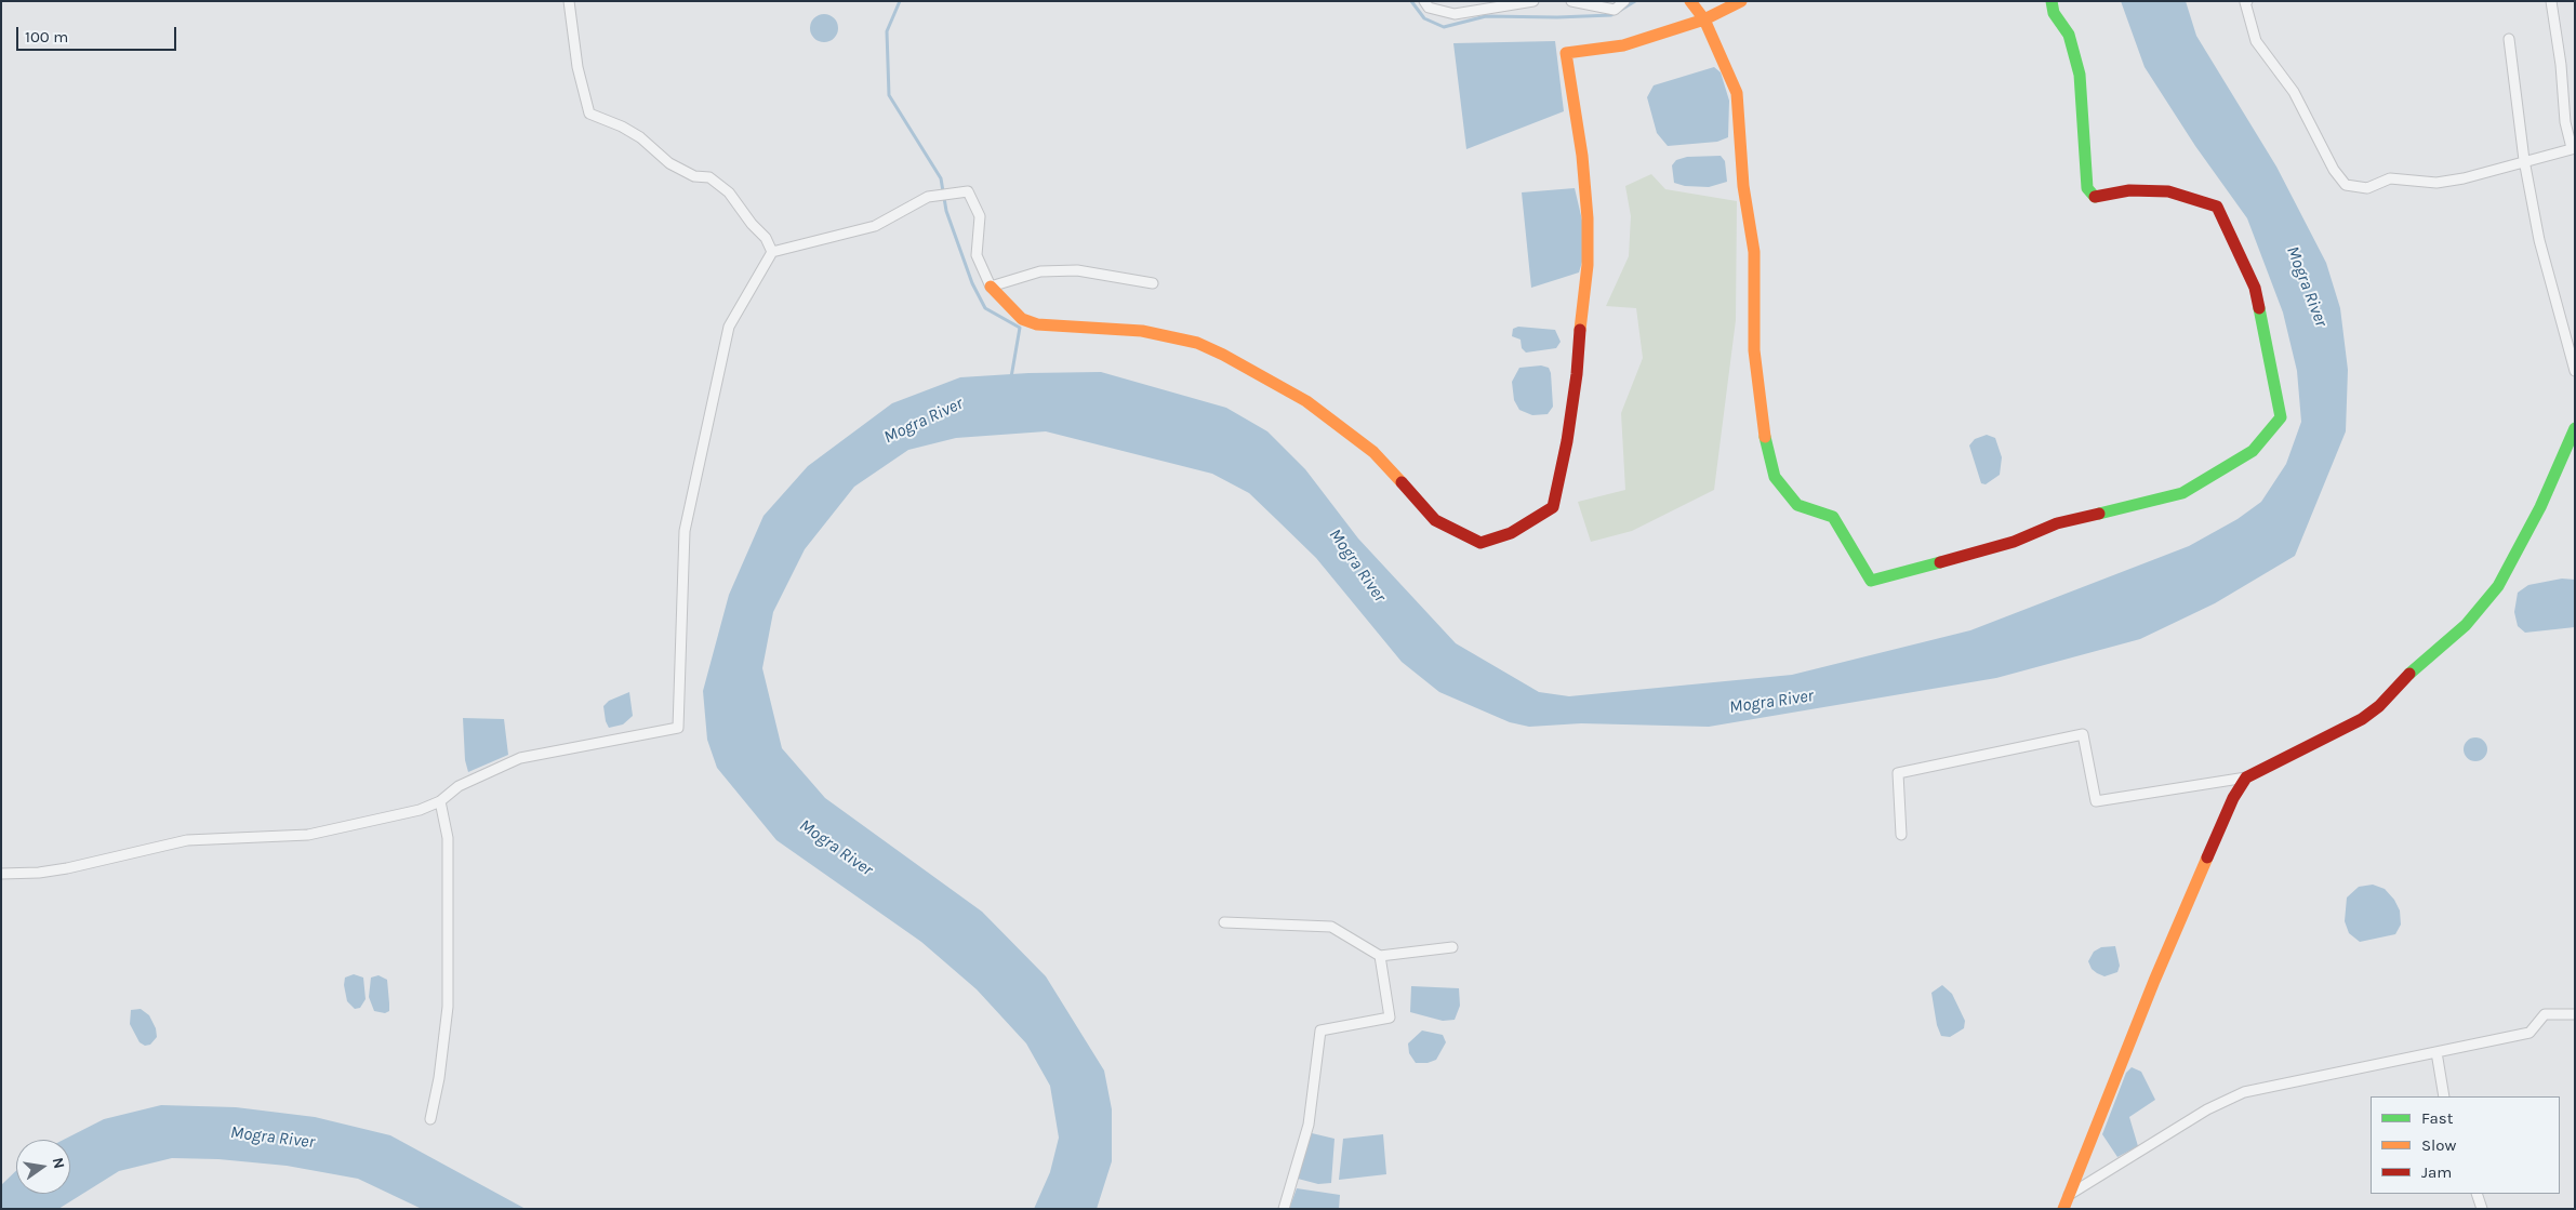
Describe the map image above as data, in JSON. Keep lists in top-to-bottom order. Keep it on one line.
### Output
{"water":["Mogra River"],"legend":["Fast","Slow","Jam"],"scale_bar":"100 m","north":"right"}
